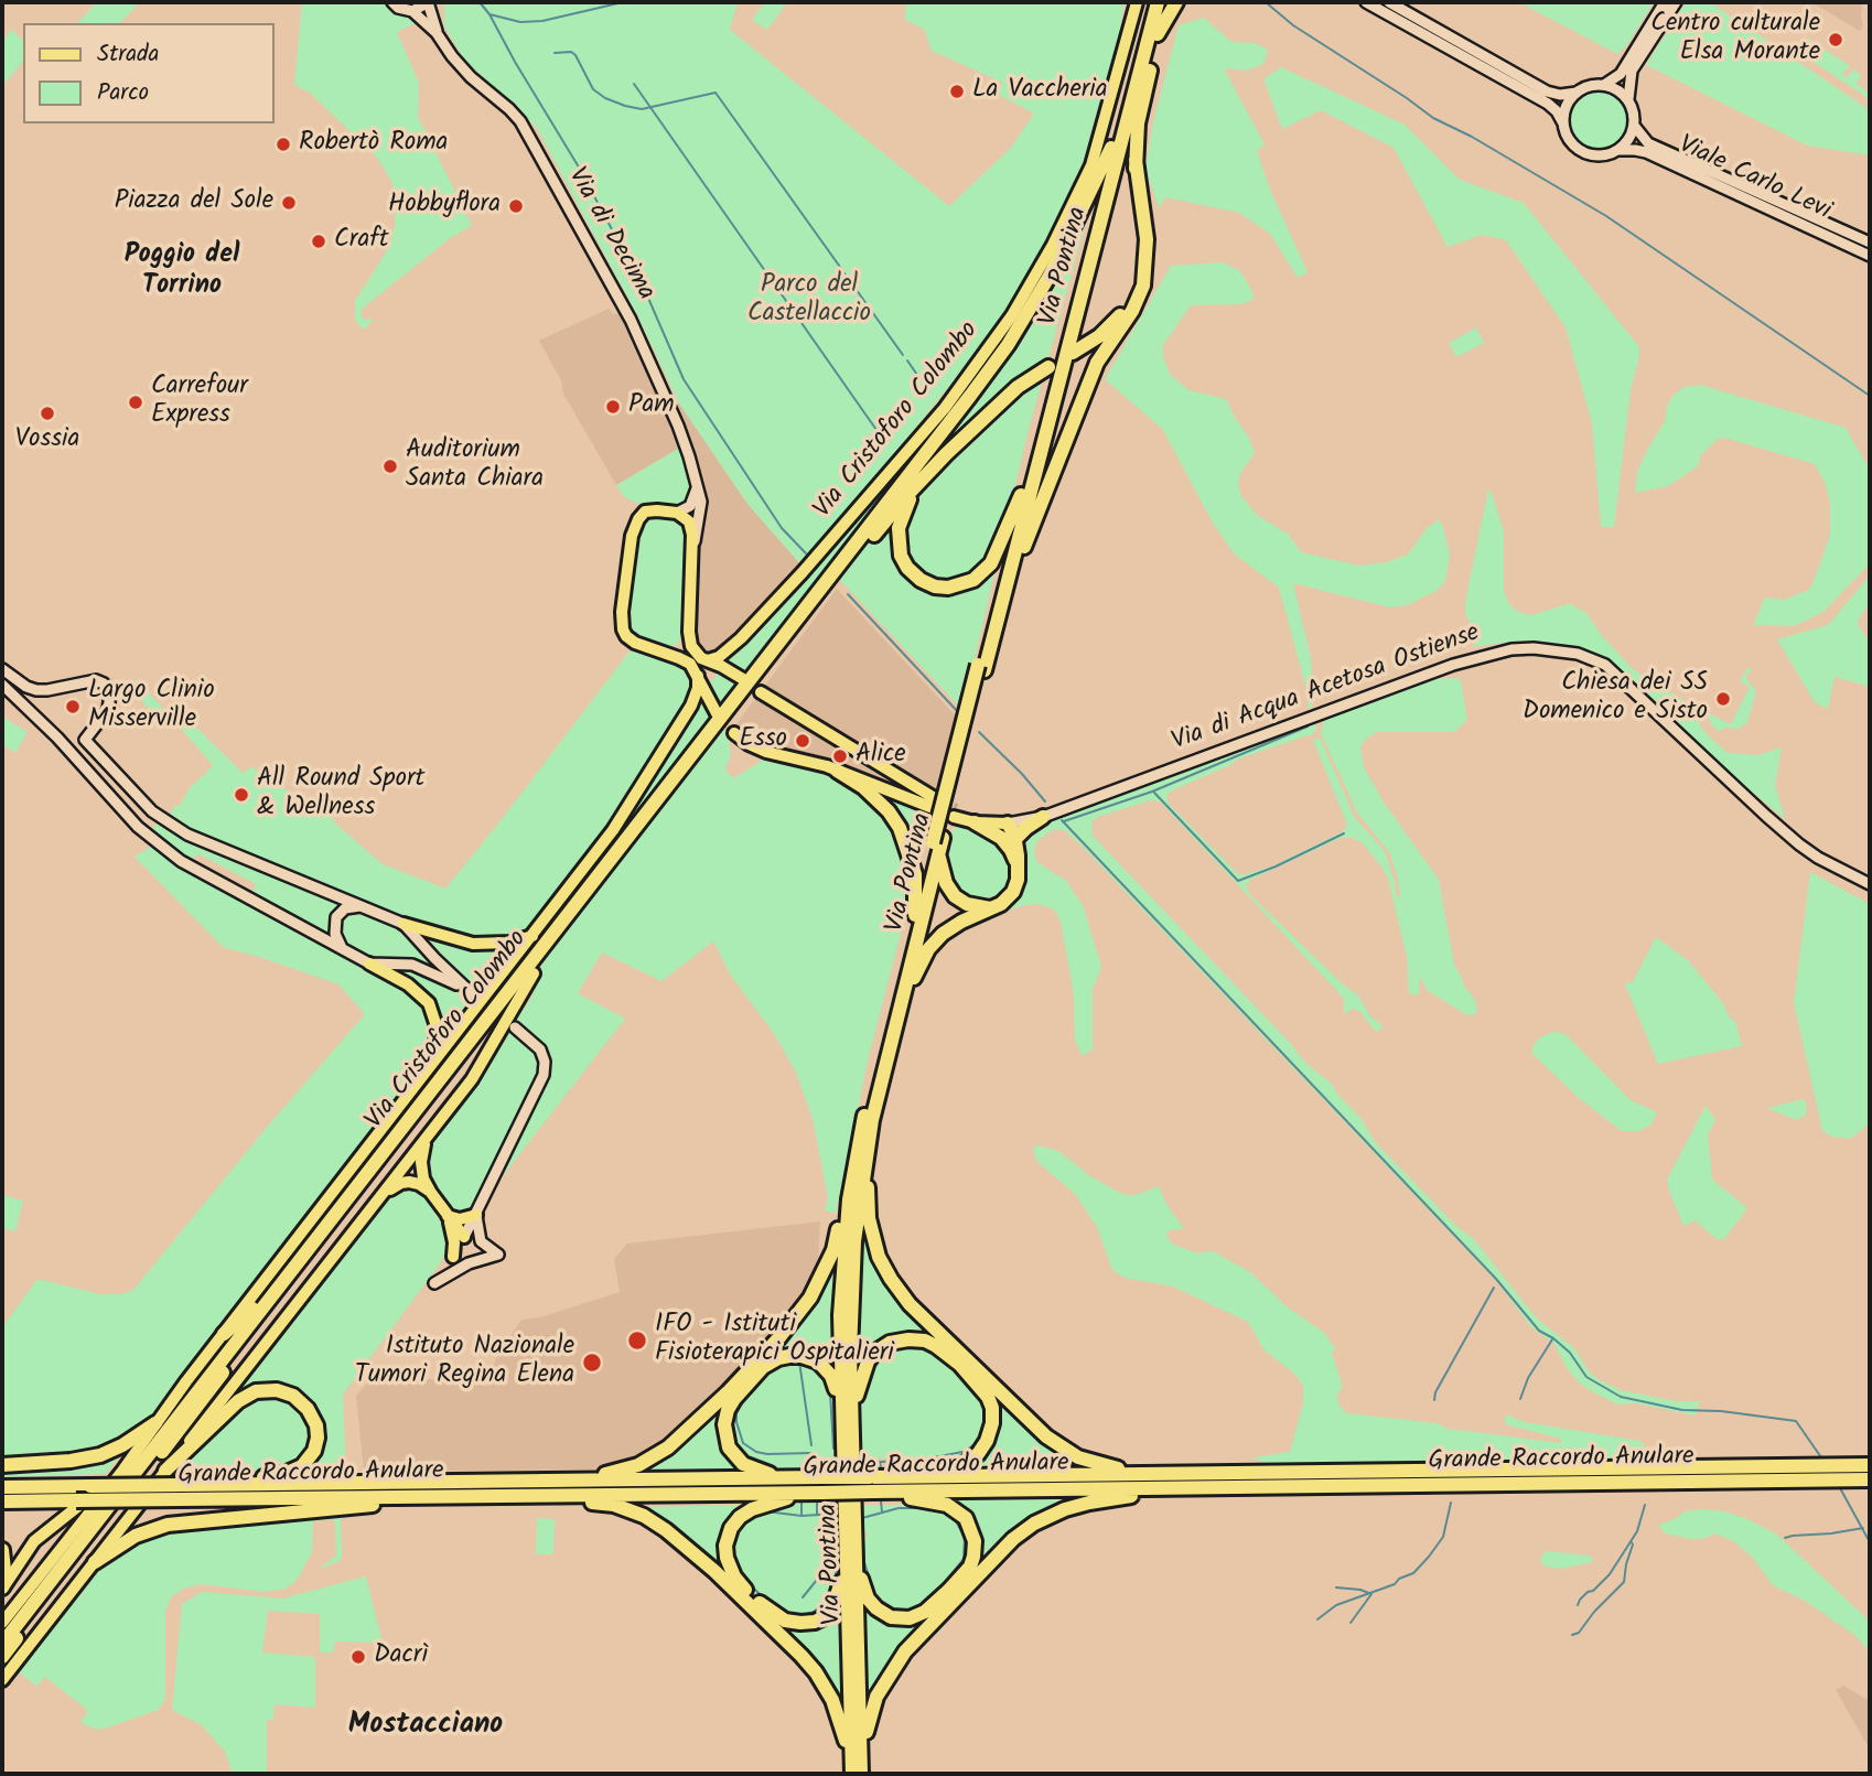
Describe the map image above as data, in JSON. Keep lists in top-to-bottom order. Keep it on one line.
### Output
{"streets":{"highway":["Via Pontina","Via Cristoforo Colombo","Grande Raccordo Anulare"],"main road":["Via di Decima","Via di Acqua Acetosa Ostiense"],"street":["Viale Carlo Levi"]},"crossings":[["Via di Decima","Via Cristoforo Colombo"],["Via Pontina","Via Cristoforo Colombo"]],"districts":["Poggio del Torrino","Mostacciano"],"parks":["Parco del Castellaccio"],"places":["Centro culturale Elsa Morante","La Vaccheria","Robertò Roma","Piazza del Sole","Hobbyflora","Craft","Carrefour Express","Pam","Vossia","Auditorium Santa Chiara","Chiesa dei SS Domenico e Sisto","Largo Clinio Misserville","Esso","Alice","All Round Sport & Wellness","IFO - Istituti Fisioterapici Ospitalieri","Istituto Nazionale Tumori Regina Elena","Dacrì"],"legend":["Strada","Parco"]}
